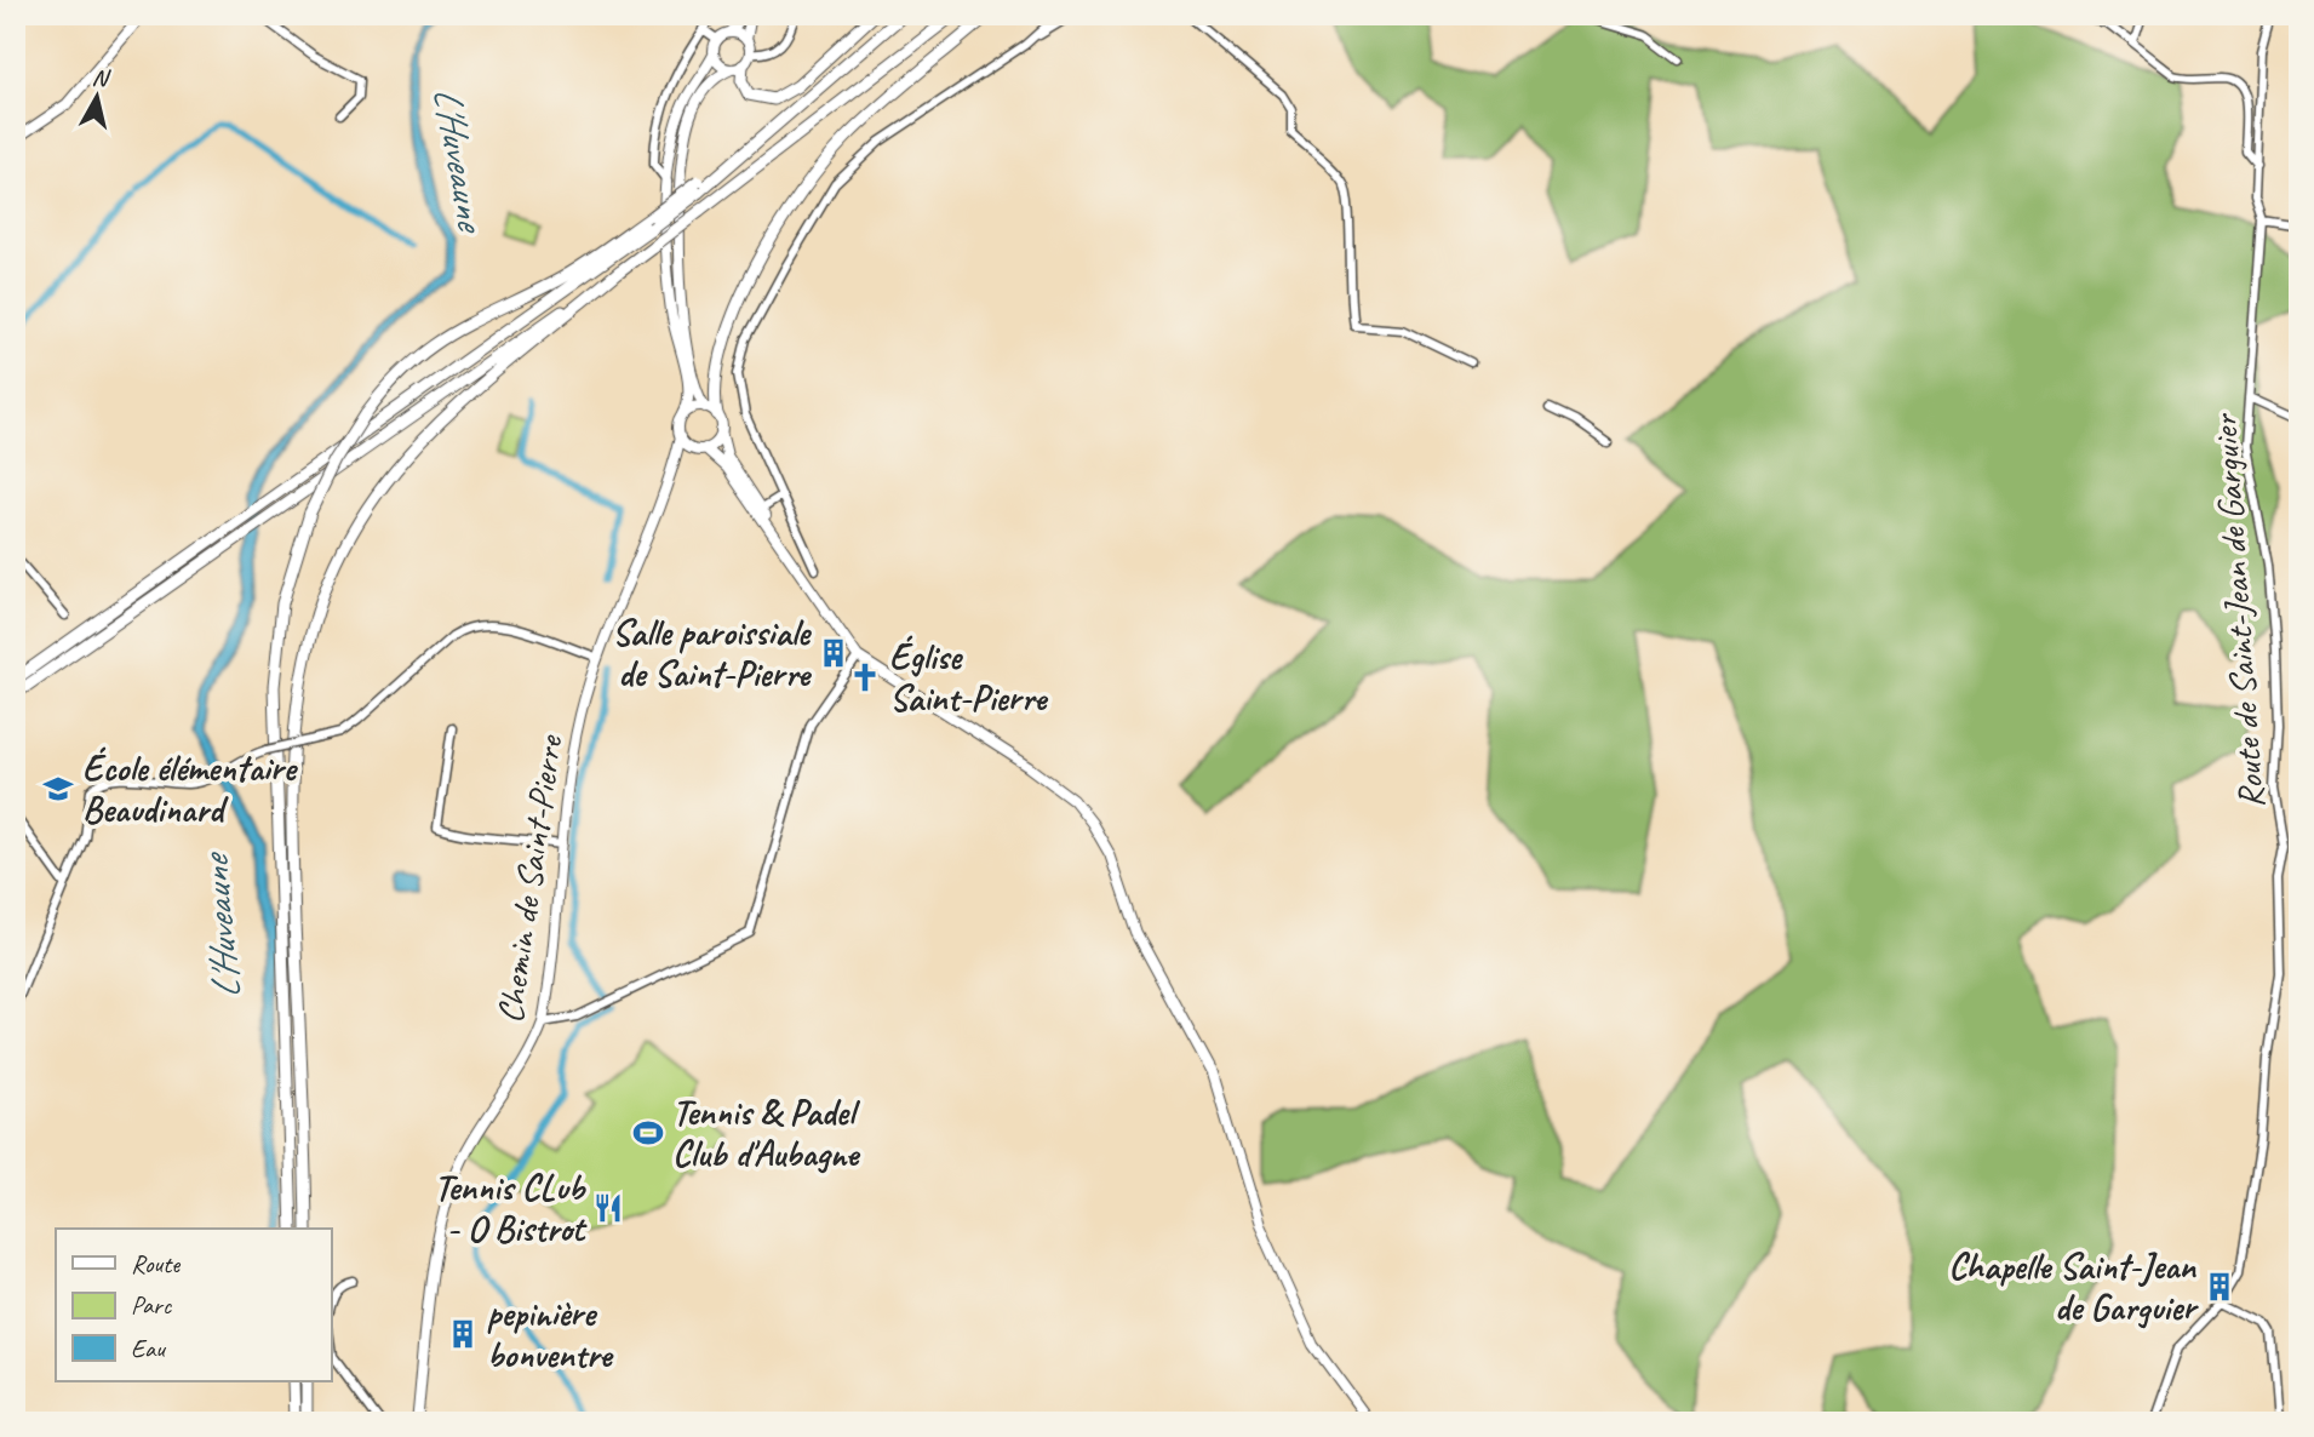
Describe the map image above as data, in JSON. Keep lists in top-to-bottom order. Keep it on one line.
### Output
{"streets":{"main road":["Chemin de Saint-Pierre"],"street":["Route de Saint-Jean de Garguier"]},"water":["L'Huveaune"],"places":{"building":["Salle paroissiale de Saint-Pierre","Chapelle Saint-Jean de Garguier","pepinière bonventre"],"church":["Église Saint-Pierre"],"school or university":["École élémentaire Beaudinard"],"sports":["Tennis & Padel Club d'Aubagne"],"restaurant":["Tennis CLub - O Bistrot"]},"legend":["Route","Parc","Eau"],"north":"top"}
